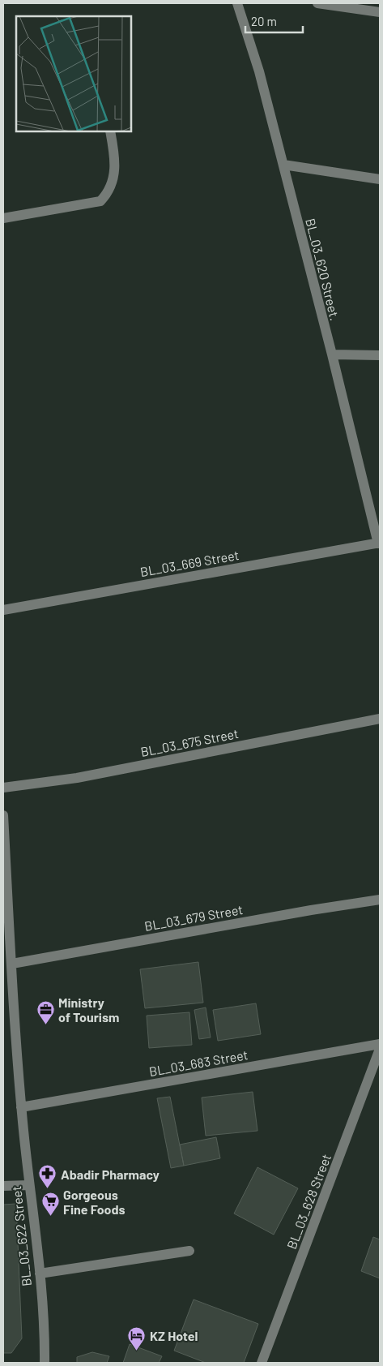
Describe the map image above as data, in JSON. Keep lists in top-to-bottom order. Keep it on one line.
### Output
{"streets":{"street":["BL_03_620 Street.","BL_03_669 Street","BL_03_675 Street","BL_03_679 Street","BL_03_683 Street","BL_03_628 Street","BL_03_622 Street"]},"crossings":[["BL_03_620 Street.","BL_03_669 Street"],["BL_03_679 Street","BL_03_622 Street"],["BL_03_683 Street","BL_03_622 Street"]],"places":{"office":["Ministry of Tourism"],"pharmacy":["Abadir Pharmacy"],"supermarket":["Gorgeous Fine Foods"],"hotel":["KZ Hotel"]},"scale_bar":"20 m"}
